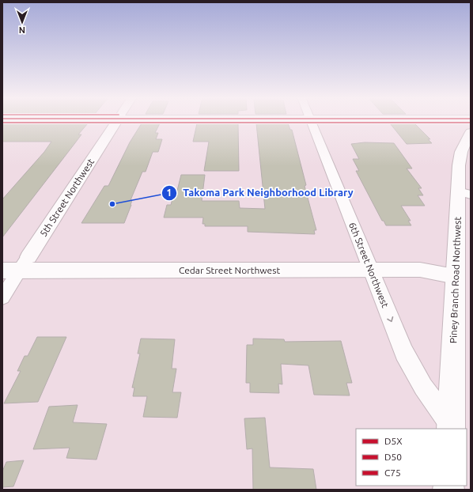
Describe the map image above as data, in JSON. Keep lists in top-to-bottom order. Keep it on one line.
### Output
{"streets":{"street":["5th Street Northwest","6th Street Northwest","Cedar Street Northwest","Piney Branch Road Northwest"]},"crossings":[["5th Street Northwest","Cedar Street Northwest"],["6th Street Northwest","Cedar Street Northwest"],["6th Street Northwest","Piney Branch Road Northwest"],["Cedar Street Northwest","Piney Branch Road Northwest"]],"one_way":["6th Street Northwest"],"places":["Takoma Park Neighborhood Library"],"lines":["transit line D50"],"legend":["D5X","D50","C75"],"north":"bottom"}
